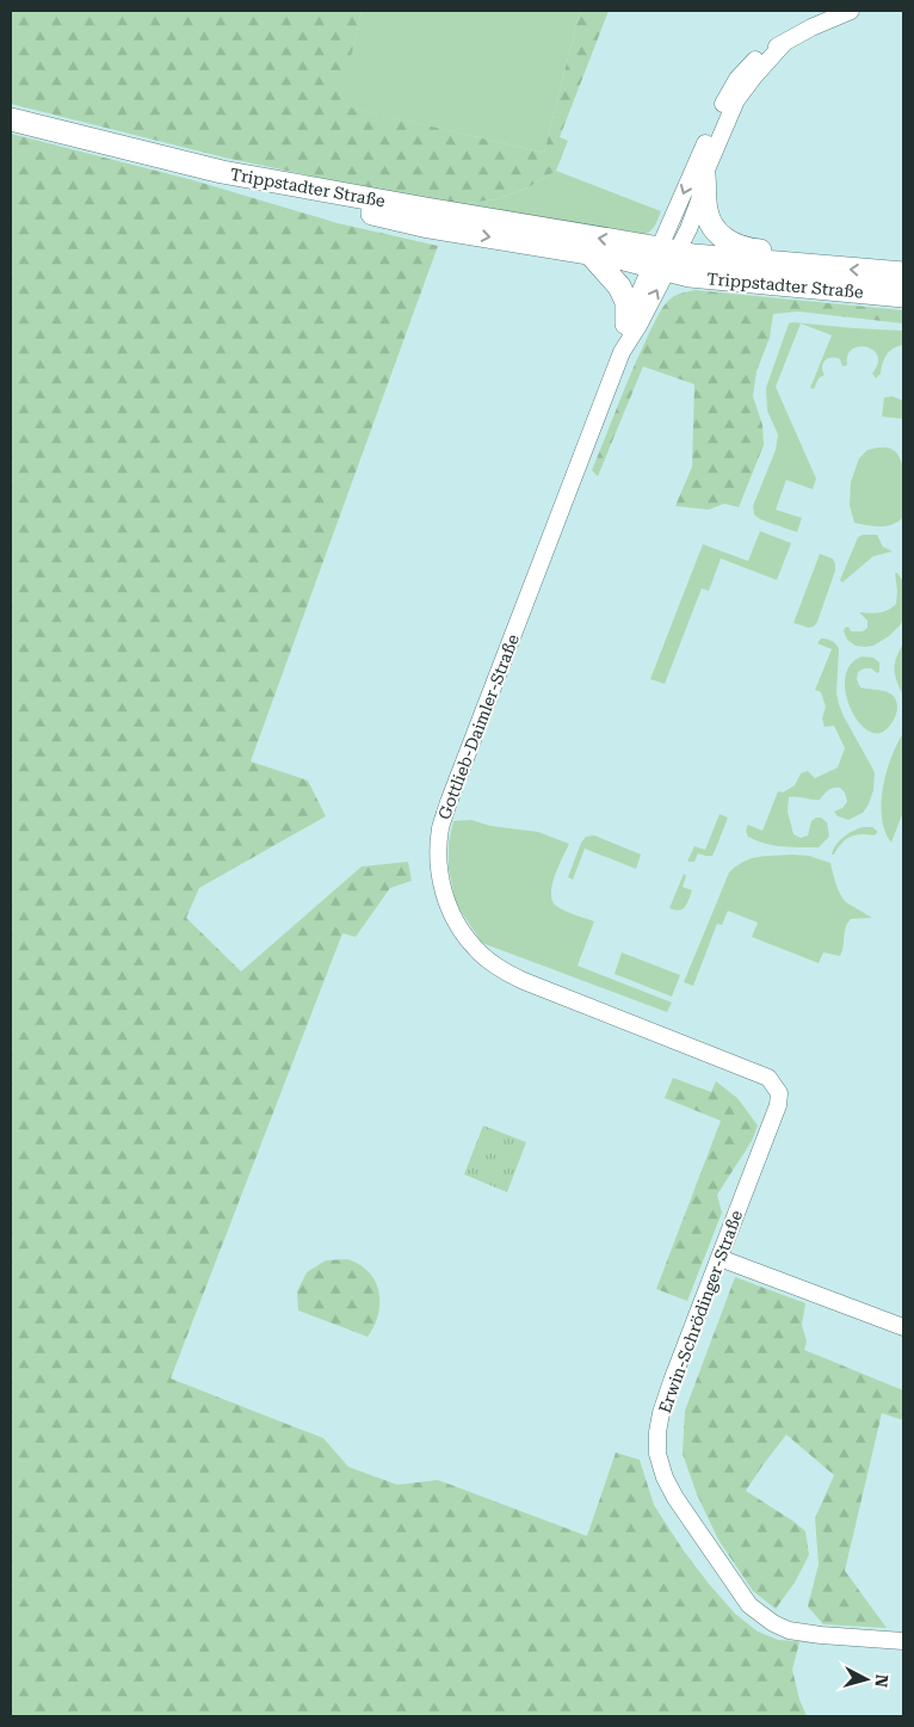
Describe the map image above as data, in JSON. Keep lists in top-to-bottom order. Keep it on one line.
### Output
{"streets":{"main road":["Trippstadter Straße"],"street":["Gottlieb-Daimler-Straße","Erwin-Schrödinger-Straße"]},"crossings":[["Trippstadter Straße","Gottlieb-Daimler-Straße"],["Gottlieb-Daimler-Straße","Erwin-Schrödinger-Straße"]],"north":"right"}
